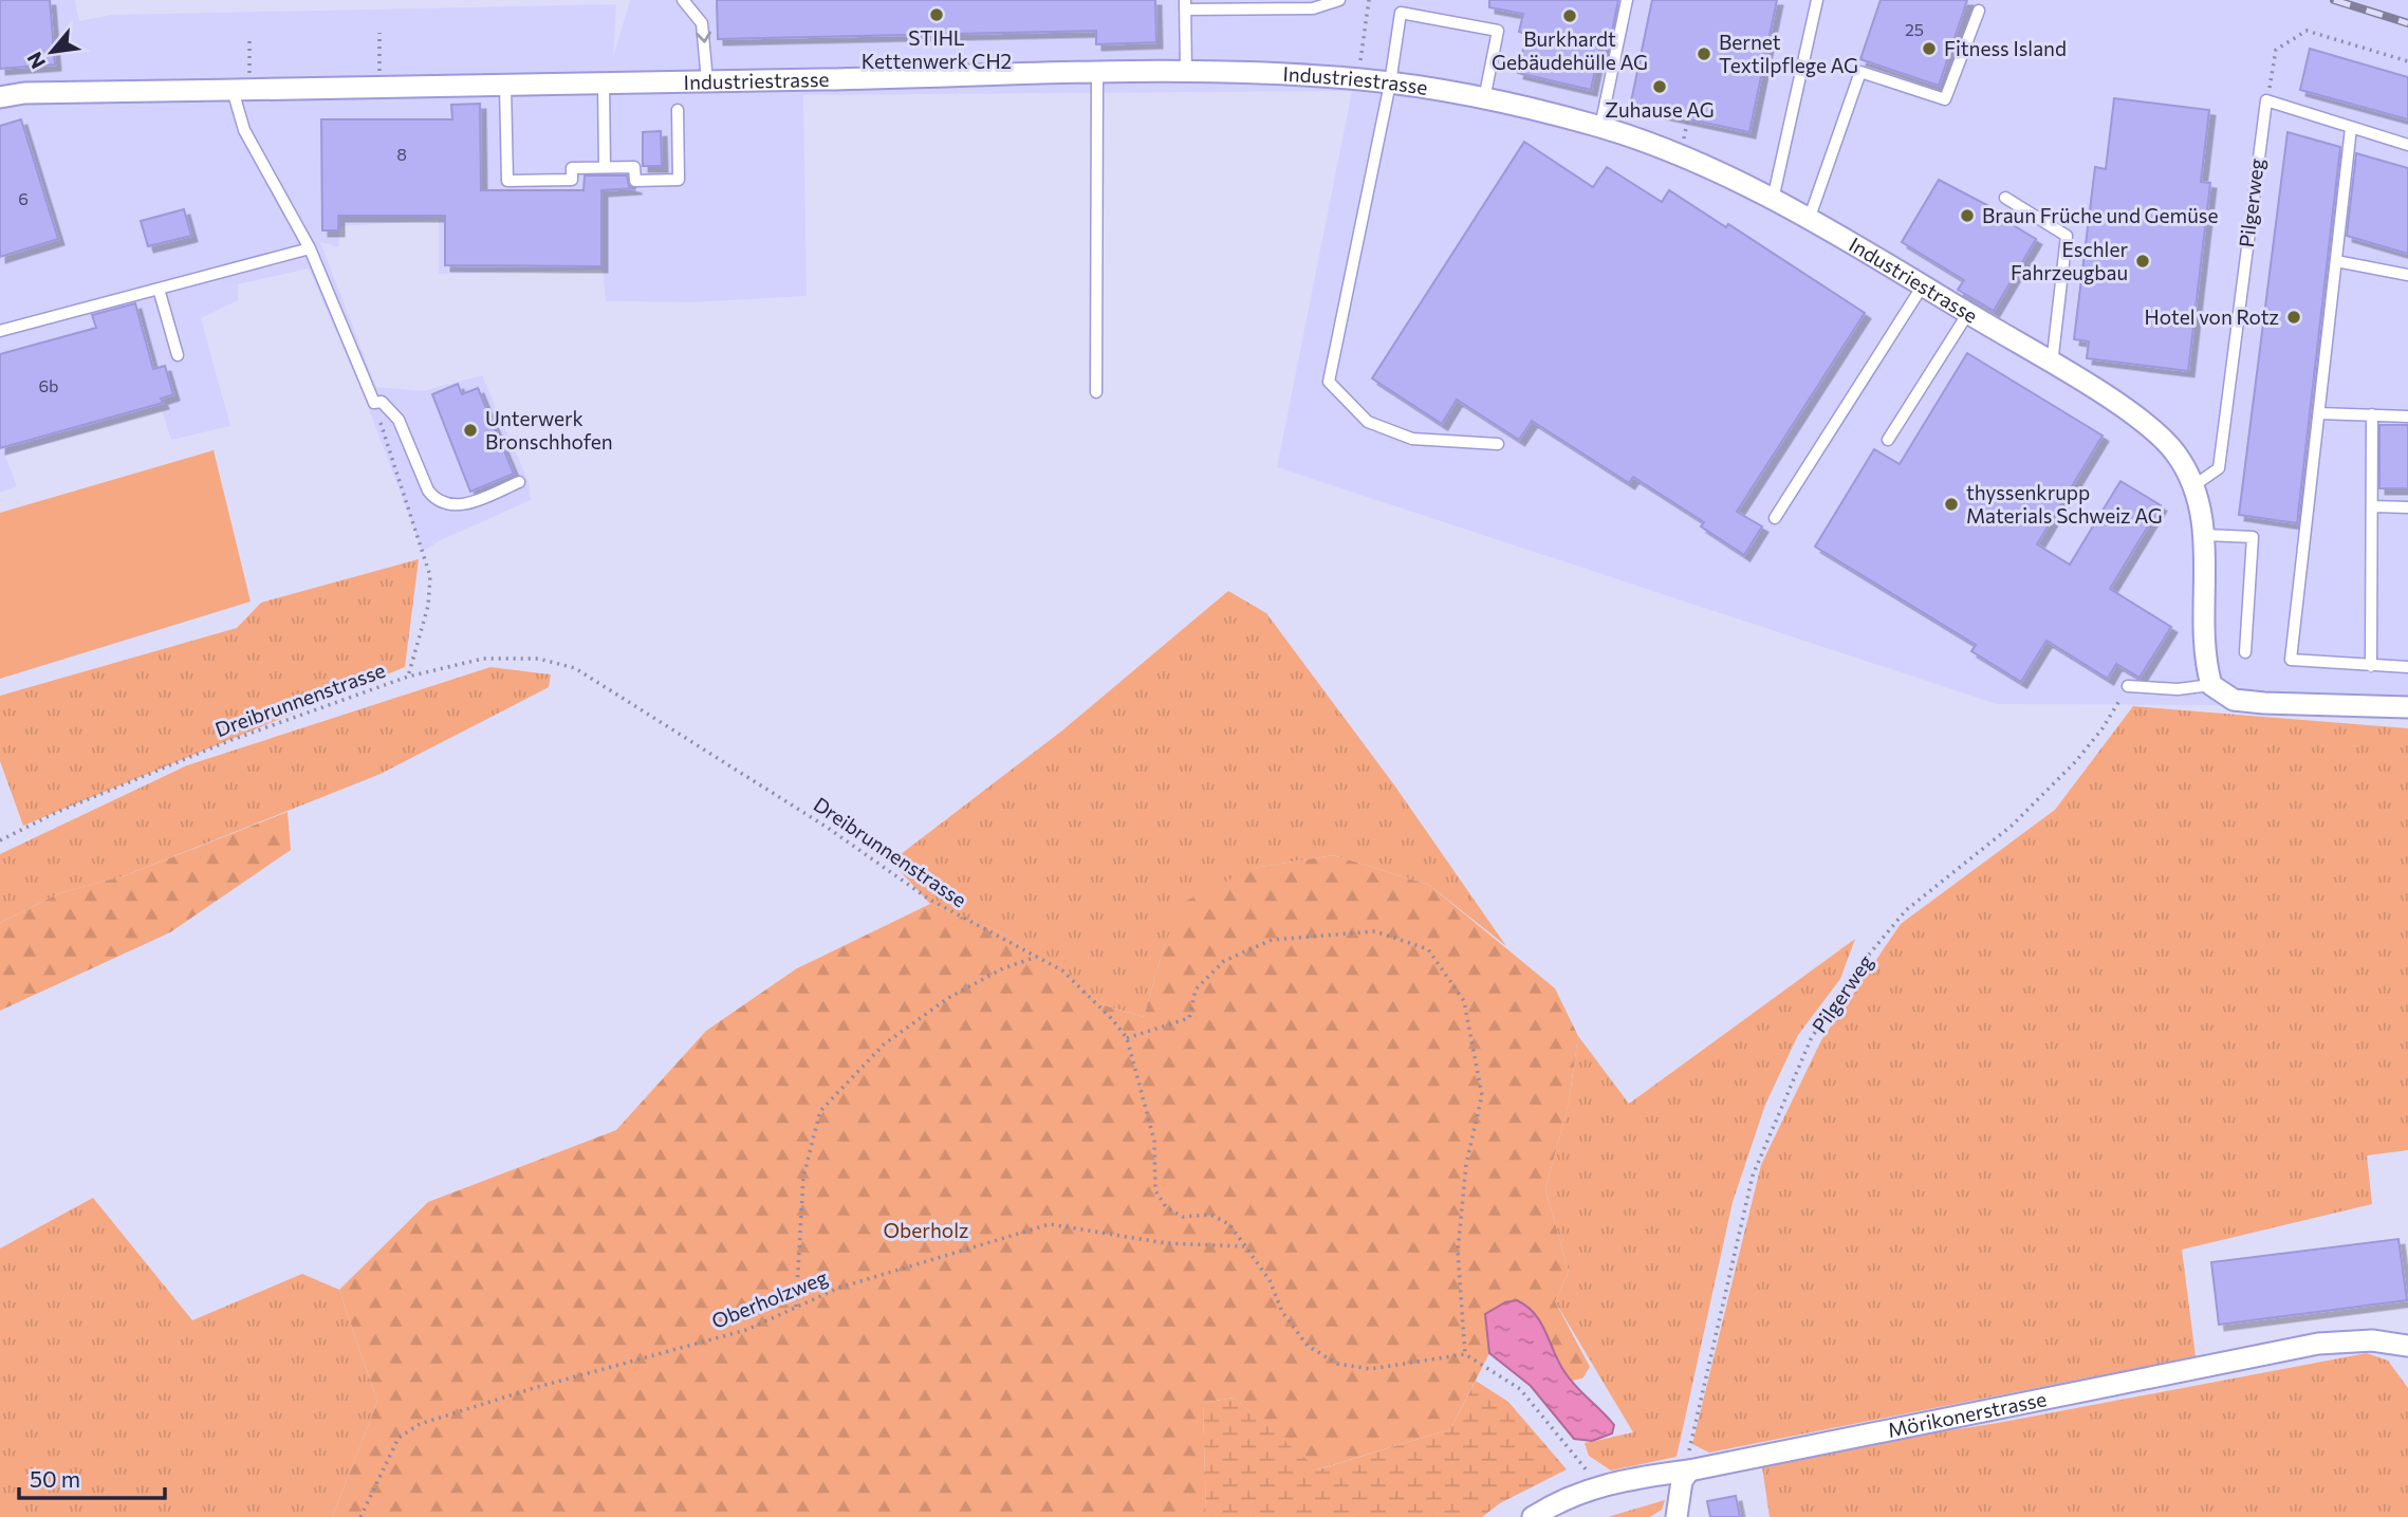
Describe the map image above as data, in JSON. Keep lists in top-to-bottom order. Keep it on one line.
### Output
{"streets":{"street":["Industriestrasse","Mörikonerstrasse"],"lane":["Pilgerweg"],"path":["Dreibrunnenstrasse","Oberholzweg"]},"crossings":[["Industriestrasse","Pilgerweg"],["Pilgerweg","Mörikonerstrasse"],["Dreibrunnenstrasse","Oberholzweg"]],"parks":["Oberholz"],"places":["STIHL Kettenwerk CH2","Burkhardt Gebäudehülle AG","Fitness Island","Bernet Textilpflege AG","Zuhause AG","Braun Früche und Gemüse","Eschler Fahrzeugbau","Hotel von Rotz","Unterwerk Bronschhofen","thyssenkrupp Materials Schweiz AG"],"house_numbers":["25","8","6","6b"],"scale_bar":"50 m","north":"bottom left"}
